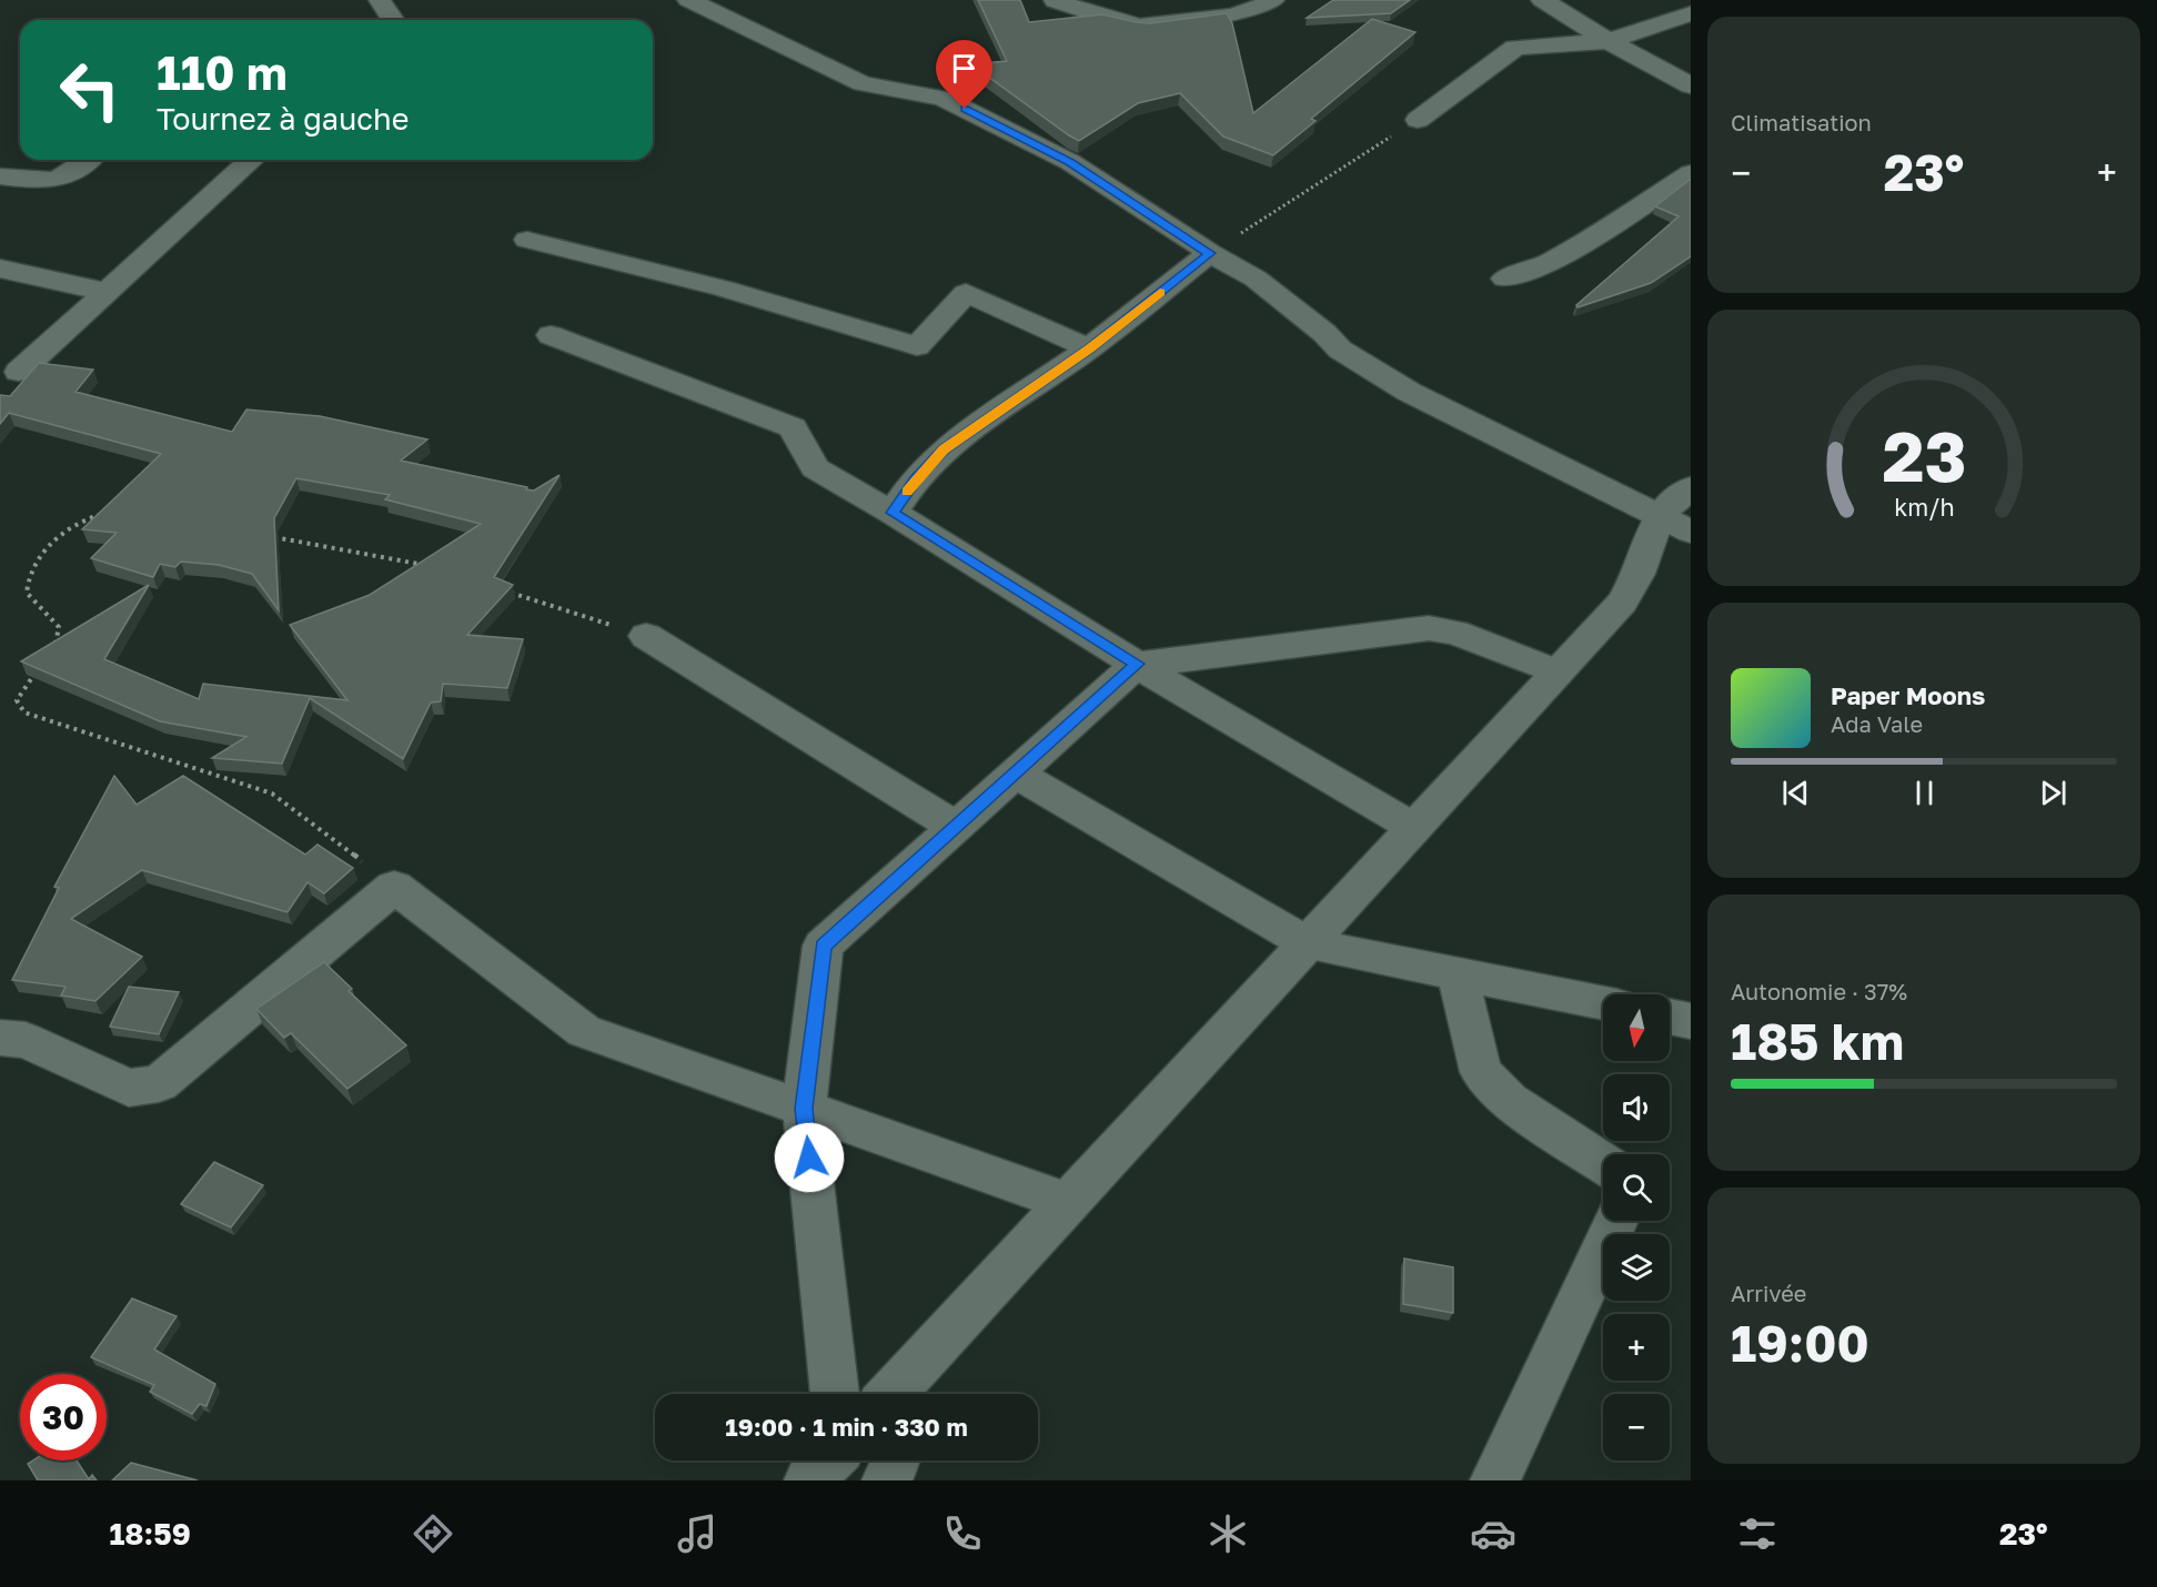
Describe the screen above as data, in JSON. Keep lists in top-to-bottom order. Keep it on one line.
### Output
{"north":"bottom","page":{"tile":["Climatisation",["Autonomie · 37%","185 km"],["Arrivée","19:00"]],"turn":["110 m","Tournez à gauche"],"heat":["−","23°","+"],"song":["Paper Moons","Ada Vale"],"map_buttons":["+","−"],"limit":"30","trip":"19:00 · 1 min · 330 m","tabs":["18:59","23°"],"gauge":["23","km/h"]}}
